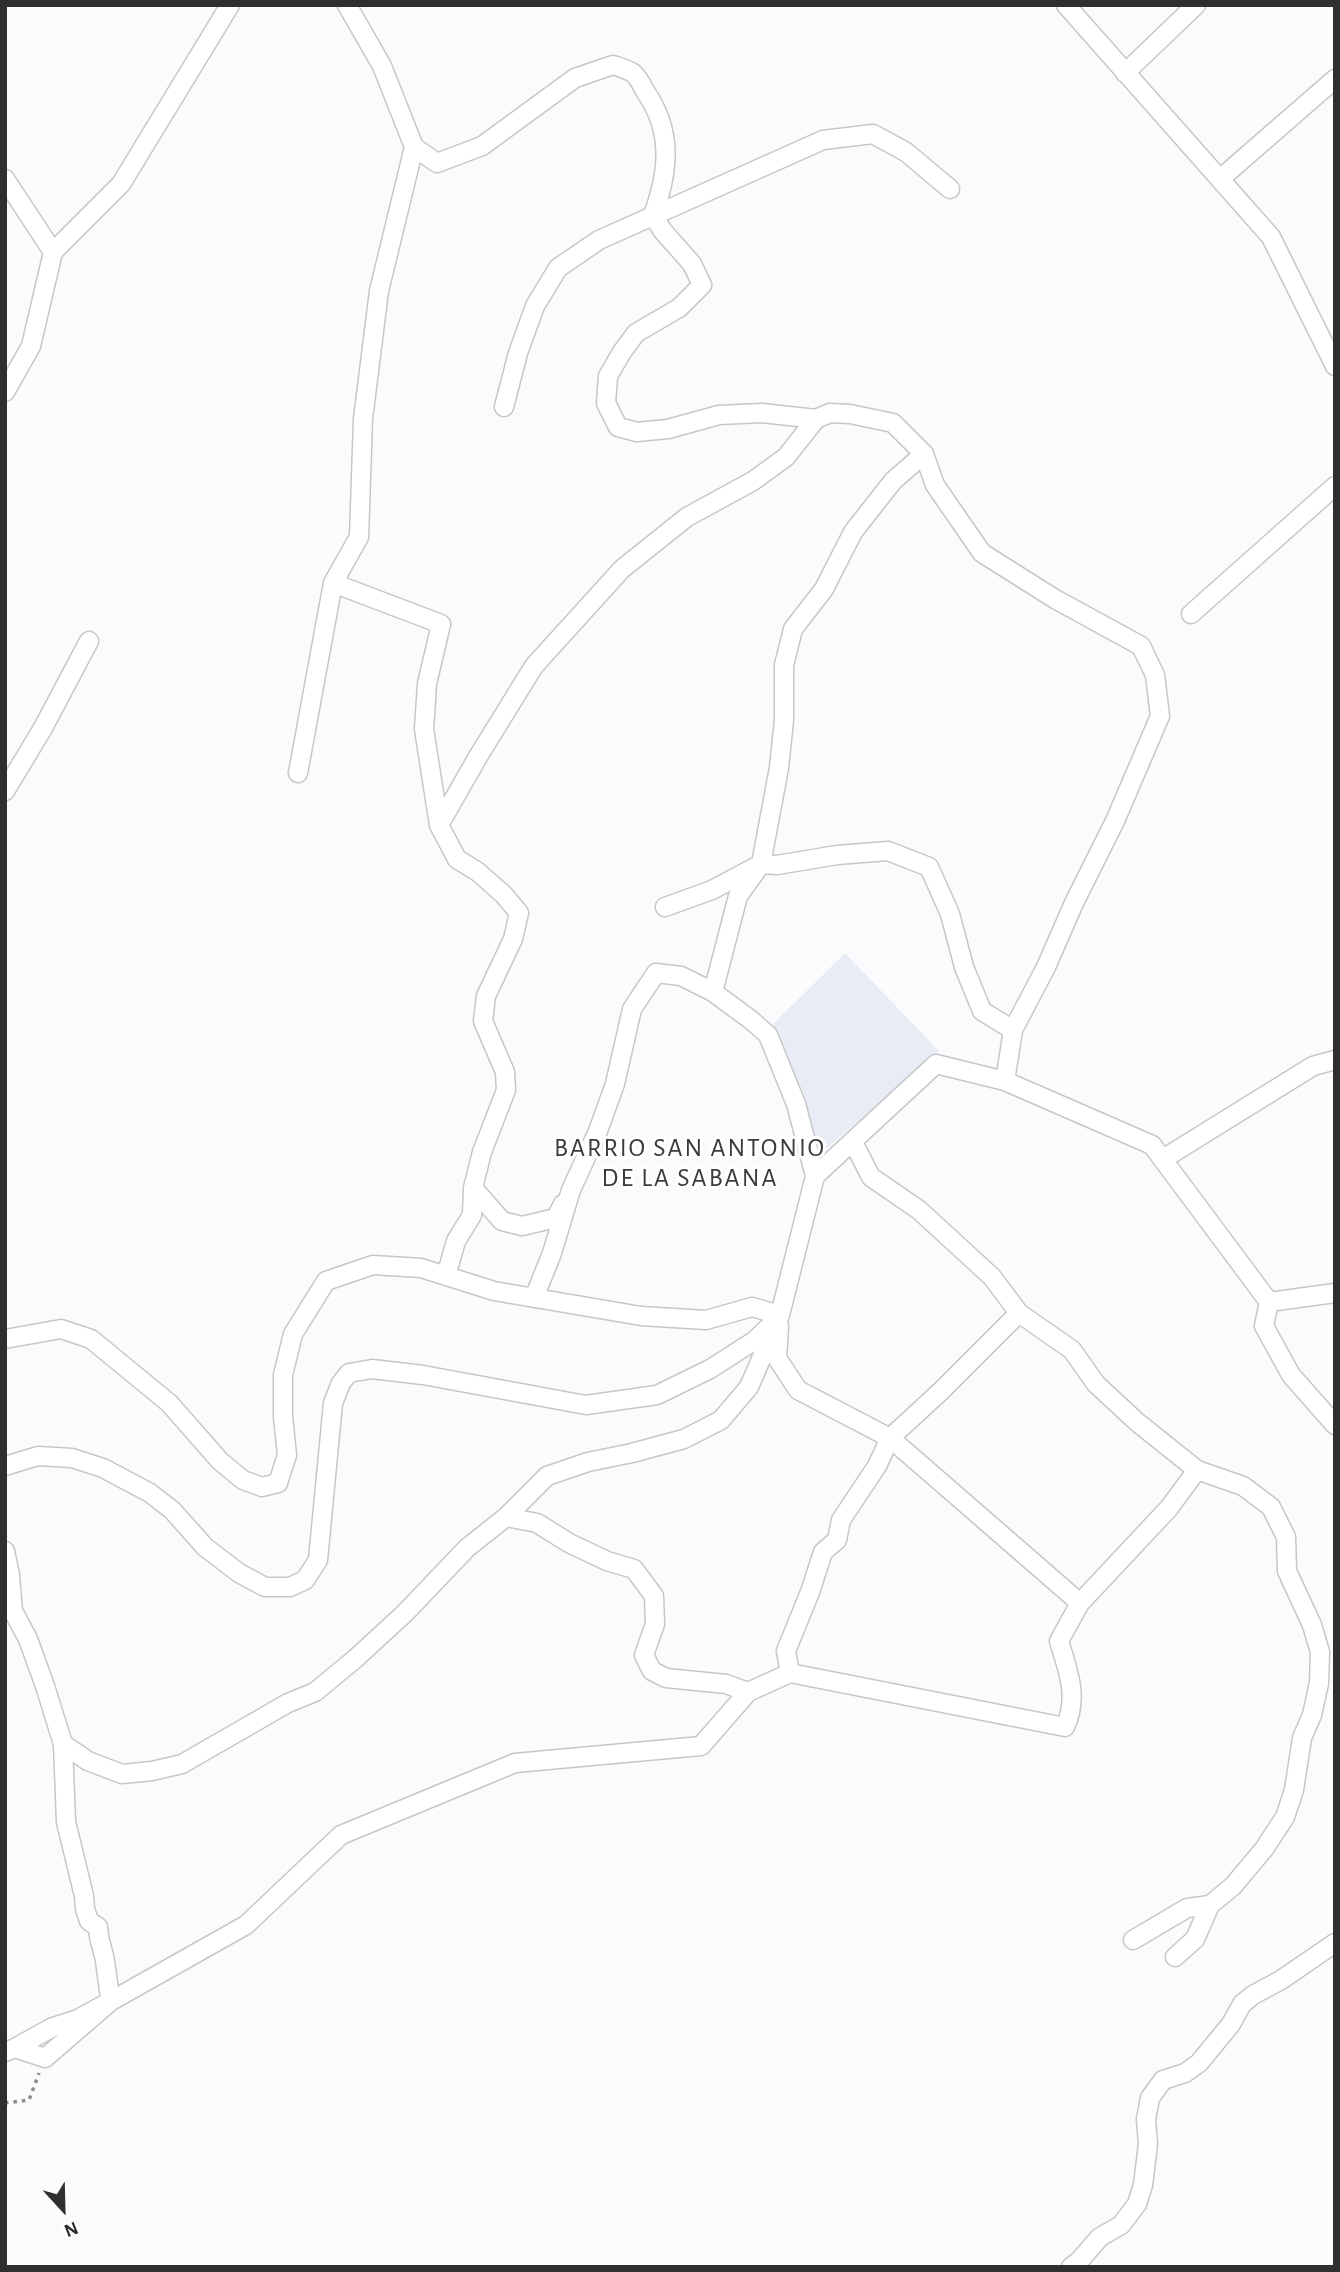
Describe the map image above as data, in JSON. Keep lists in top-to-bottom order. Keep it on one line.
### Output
{"districts":["BARRIO SAN ANTONIO DE LA SABANA"],"north":"bottom"}
